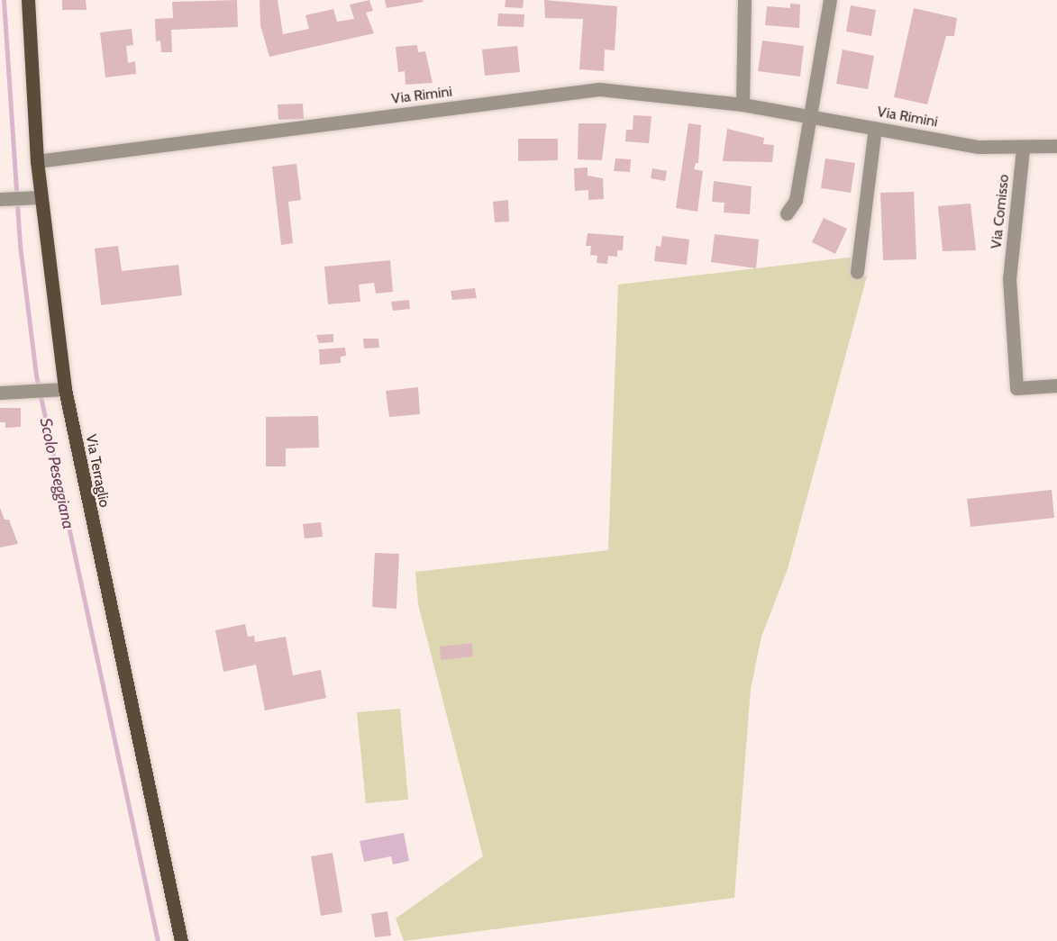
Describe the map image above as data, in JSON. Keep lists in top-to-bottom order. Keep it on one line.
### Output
{"streets":{"main road":["Via Terraglio"],"street":["Via Rimini","Via Comisso"]},"crossings":[["Via Rimini","Via Comisso"],["Via Rimini","Via Terraglio"]],"water":["Scolo Peseggiana"]}
